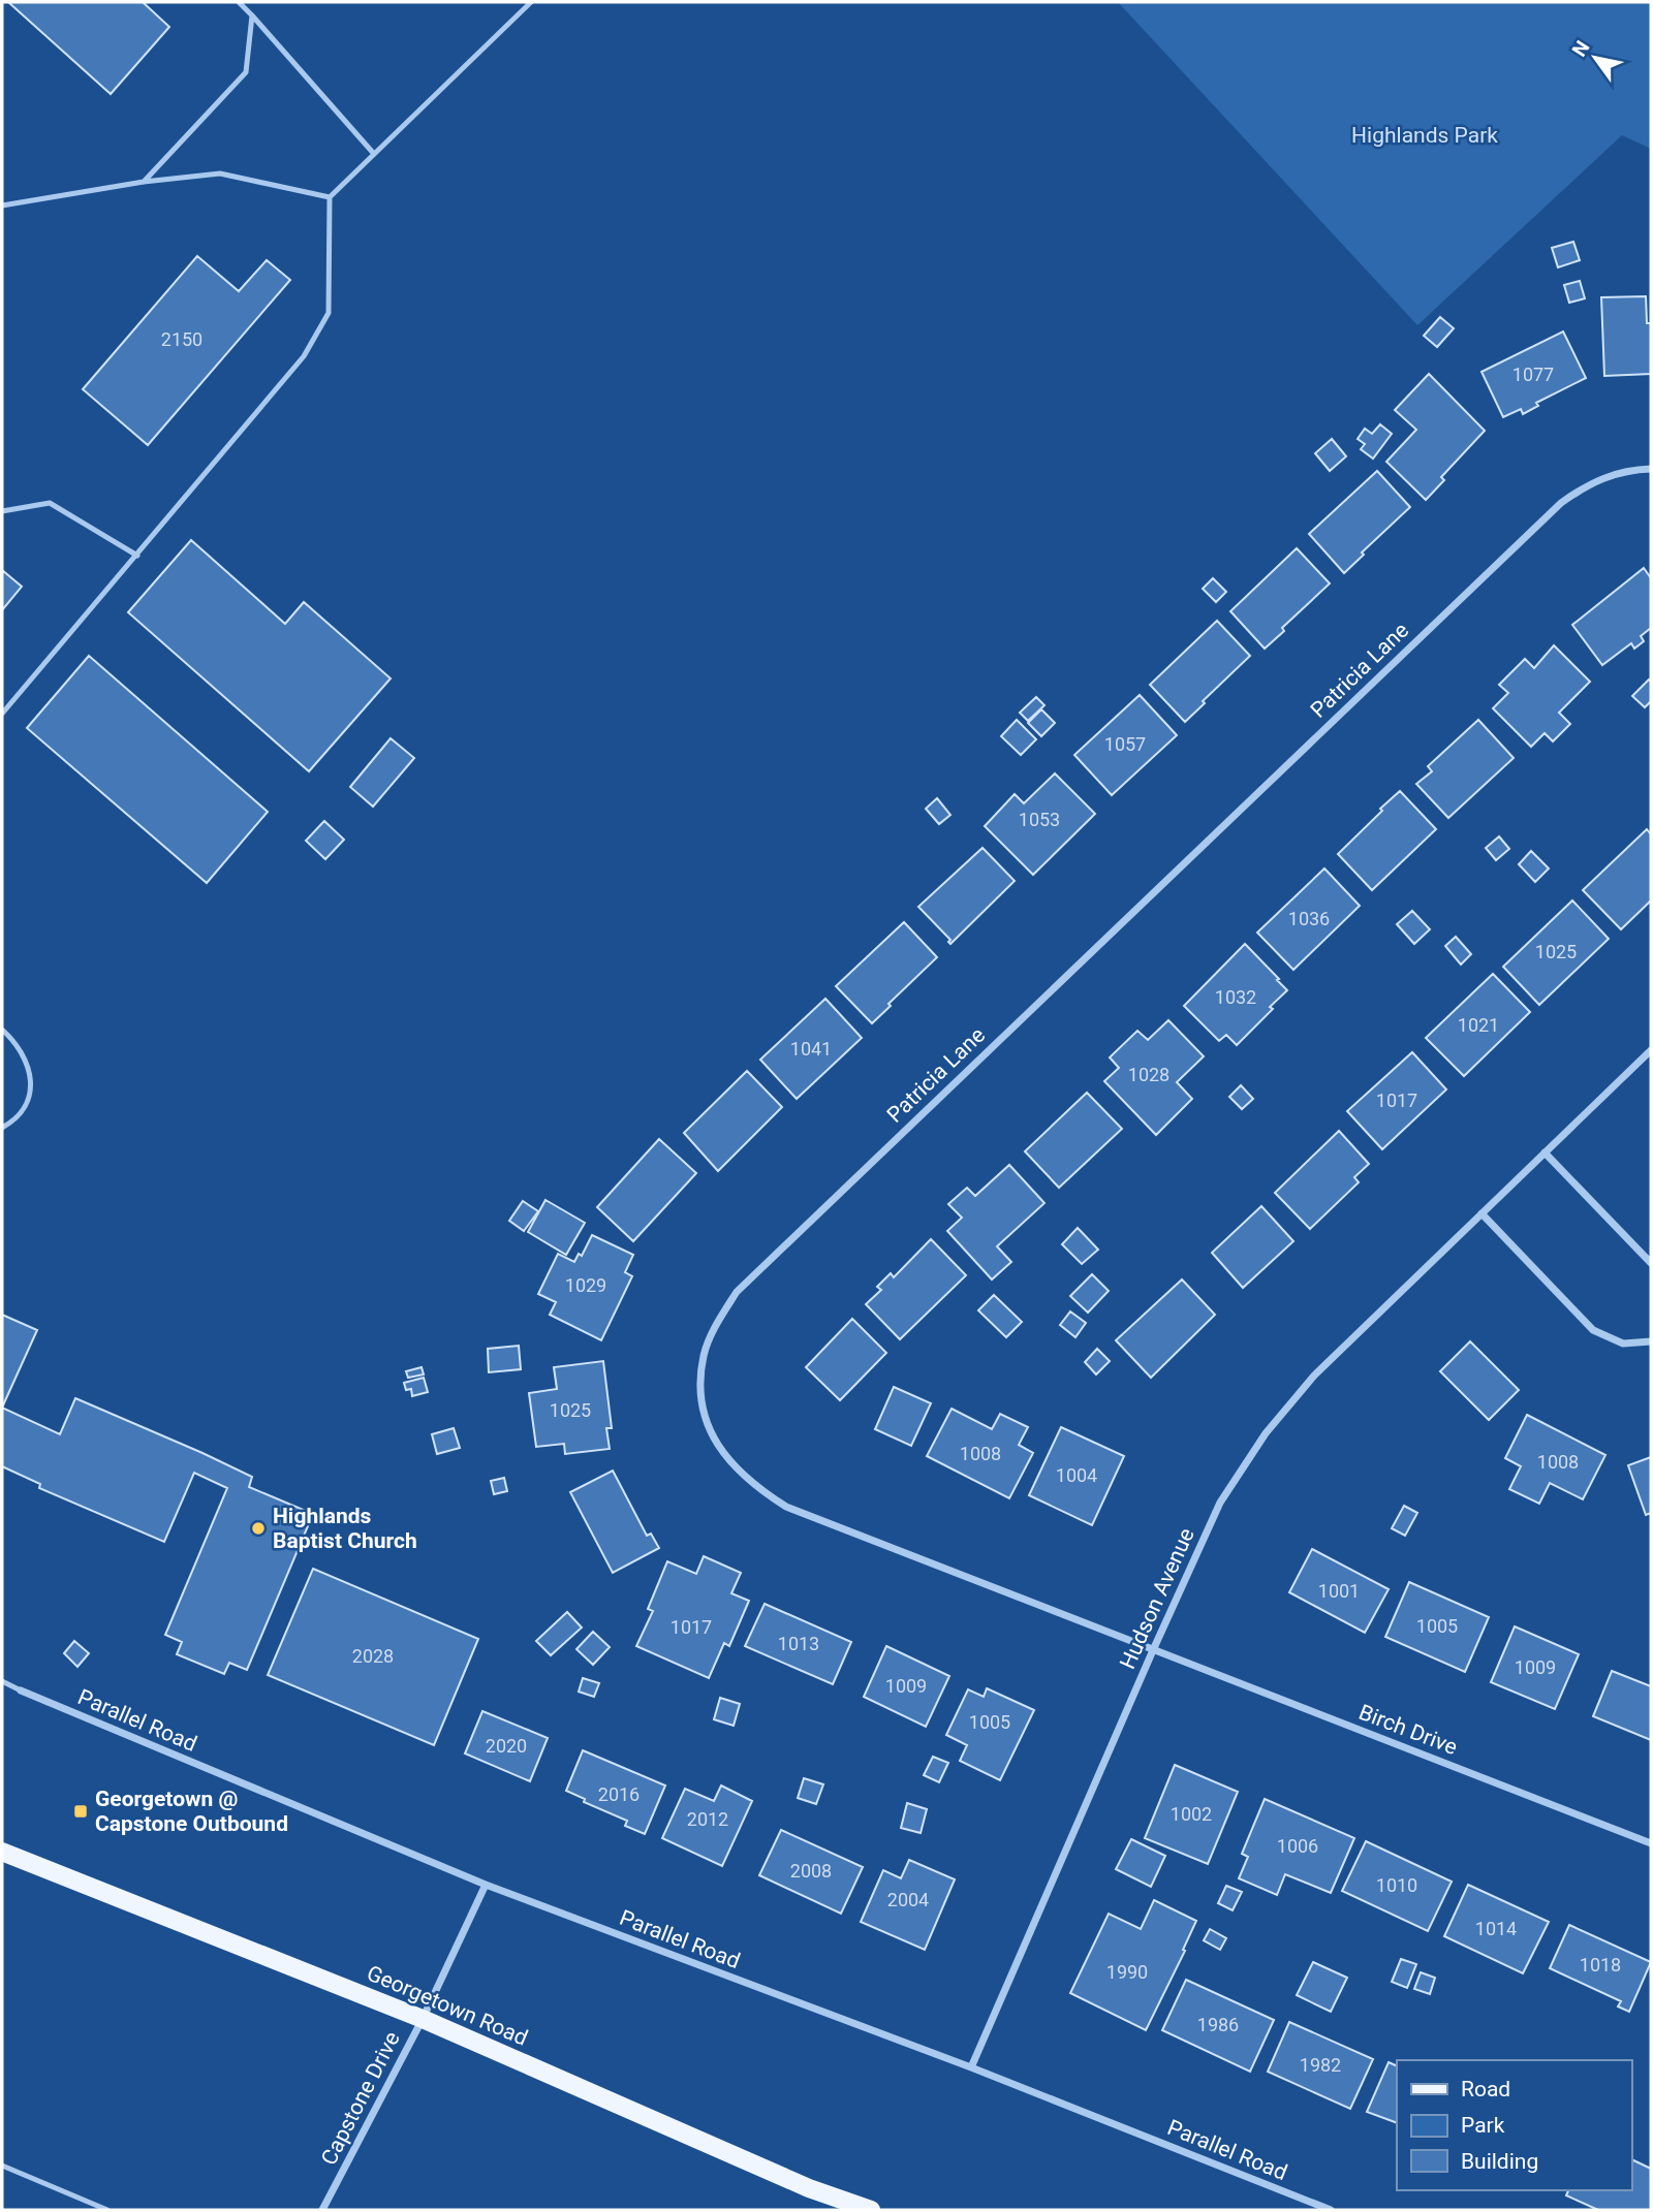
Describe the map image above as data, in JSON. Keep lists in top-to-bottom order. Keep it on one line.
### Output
{"streets":{"main road":["Georgetown Road"],"street":["Patricia Lane","Hudson Avenue","Parallel Road","Birch Drive","Capstone Drive"]},"crossings":[["Patricia Lane","Hudson Avenue"],["Patricia Lane","Birch Drive"],["Hudson Avenue","Parallel Road"],["Hudson Avenue","Birch Drive"],["Parallel Road","Capstone Drive"],["Georgetown Road","Capstone Drive"]],"parks":["Highlands Park"],"places":{"other":["Highlands Baptist Church"],"transit":["Georgetown @ Capstone Outbound"]},"house_numbers":["2150","1077","1057","1053","1036","1025","1032","1021","1041","1028","1017","1029","1025","1008","1008","1004","1001","1005","1017","1013","2028","1009","1009","1005","2020","2016","1002","2012","1006","2008","1010","2004","1014","1018","1990","1986","1982"],"legend":["Road","Park","Building"],"north":"top left"}
